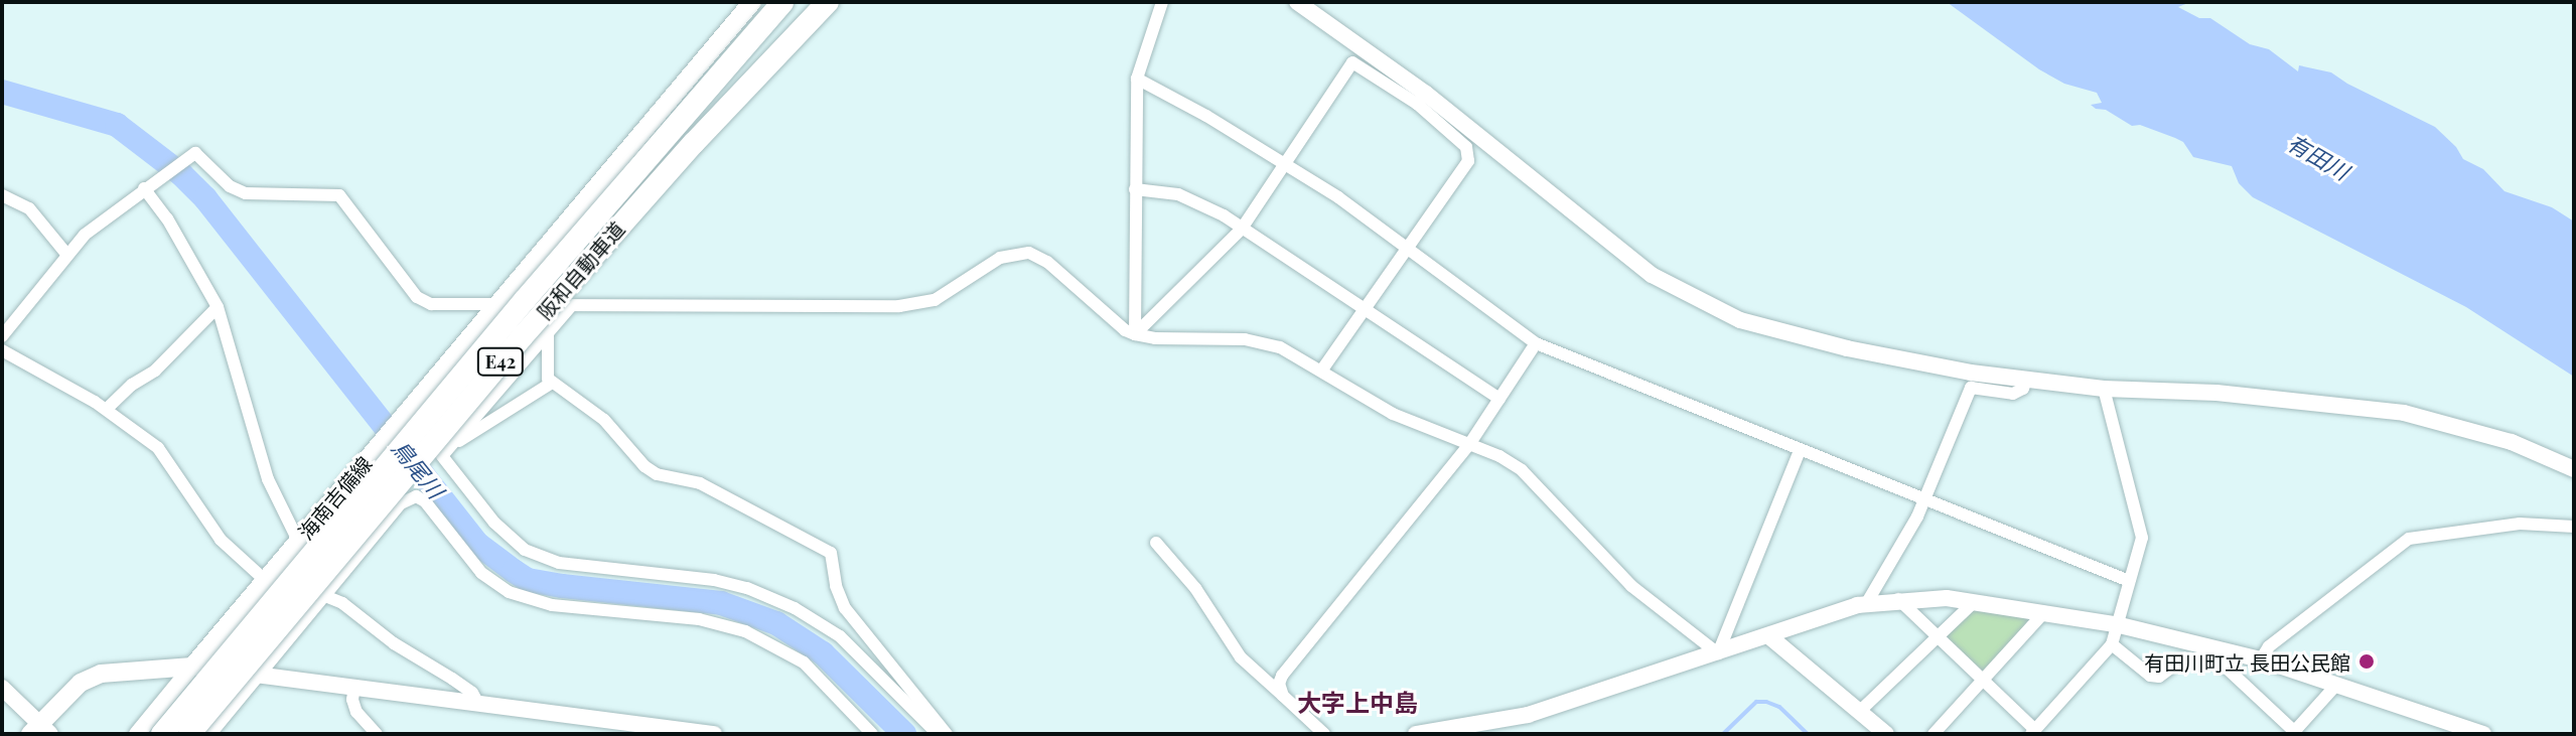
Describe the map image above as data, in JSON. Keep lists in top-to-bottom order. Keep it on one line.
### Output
{"streets":{"highway":["阪和自動車道","E42"],"main road":["海南吉備線"]},"districts":["大字上中島"],"water":["有田川","鳥尾川"],"places":["有田川町立 長田公民館"]}
